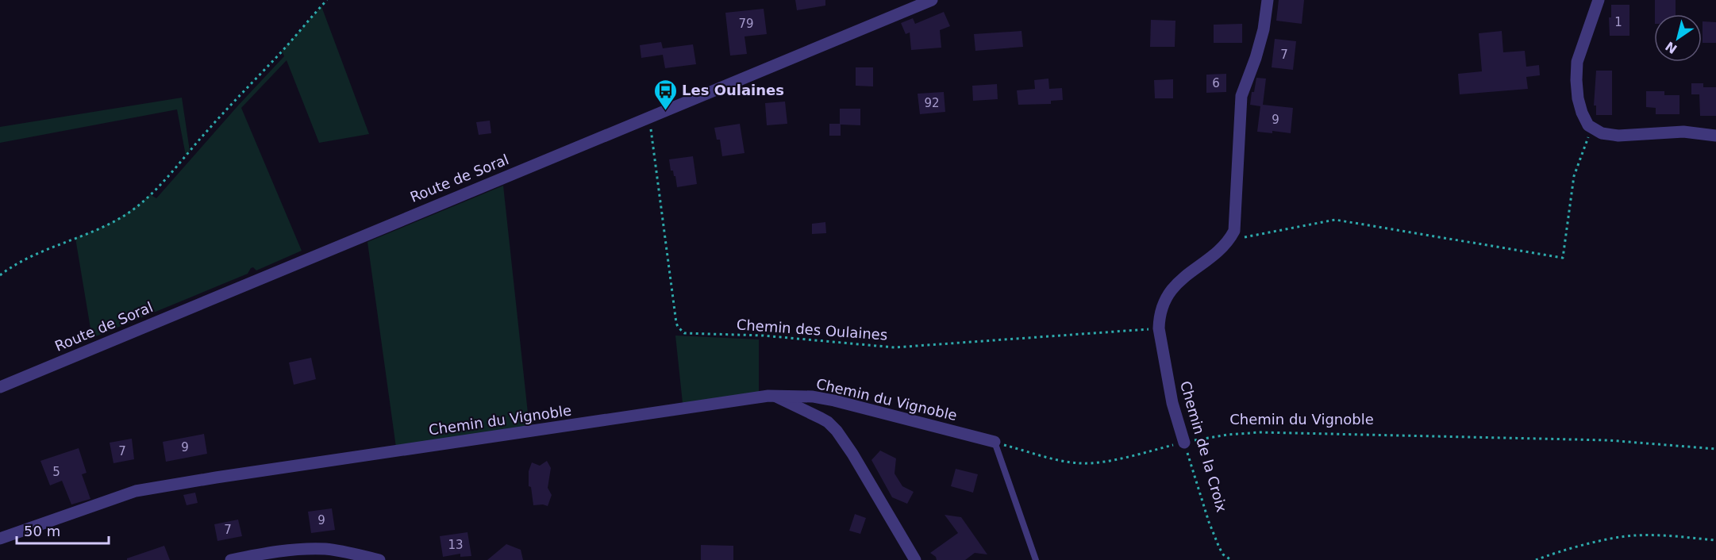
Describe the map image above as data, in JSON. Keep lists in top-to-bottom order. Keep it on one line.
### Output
{"streets":{"street":["Route de Soral","Chemin du Vignoble","Chemin de la Croix"],"path":["Chemin des Oulaines"]},"crossings":[["Route de Soral","Chemin des Oulaines"],["Chemin des Oulaines","Chemin de la Croix"],["Chemin du Vignoble","Chemin de la Croix"]],"places":{"bus stop":["Les Oulaines"]},"house_numbers":["1","79","7","6","92","9","9","7","5","9","7","13"],"scale_bar":"50 m","north":"bottom left"}
